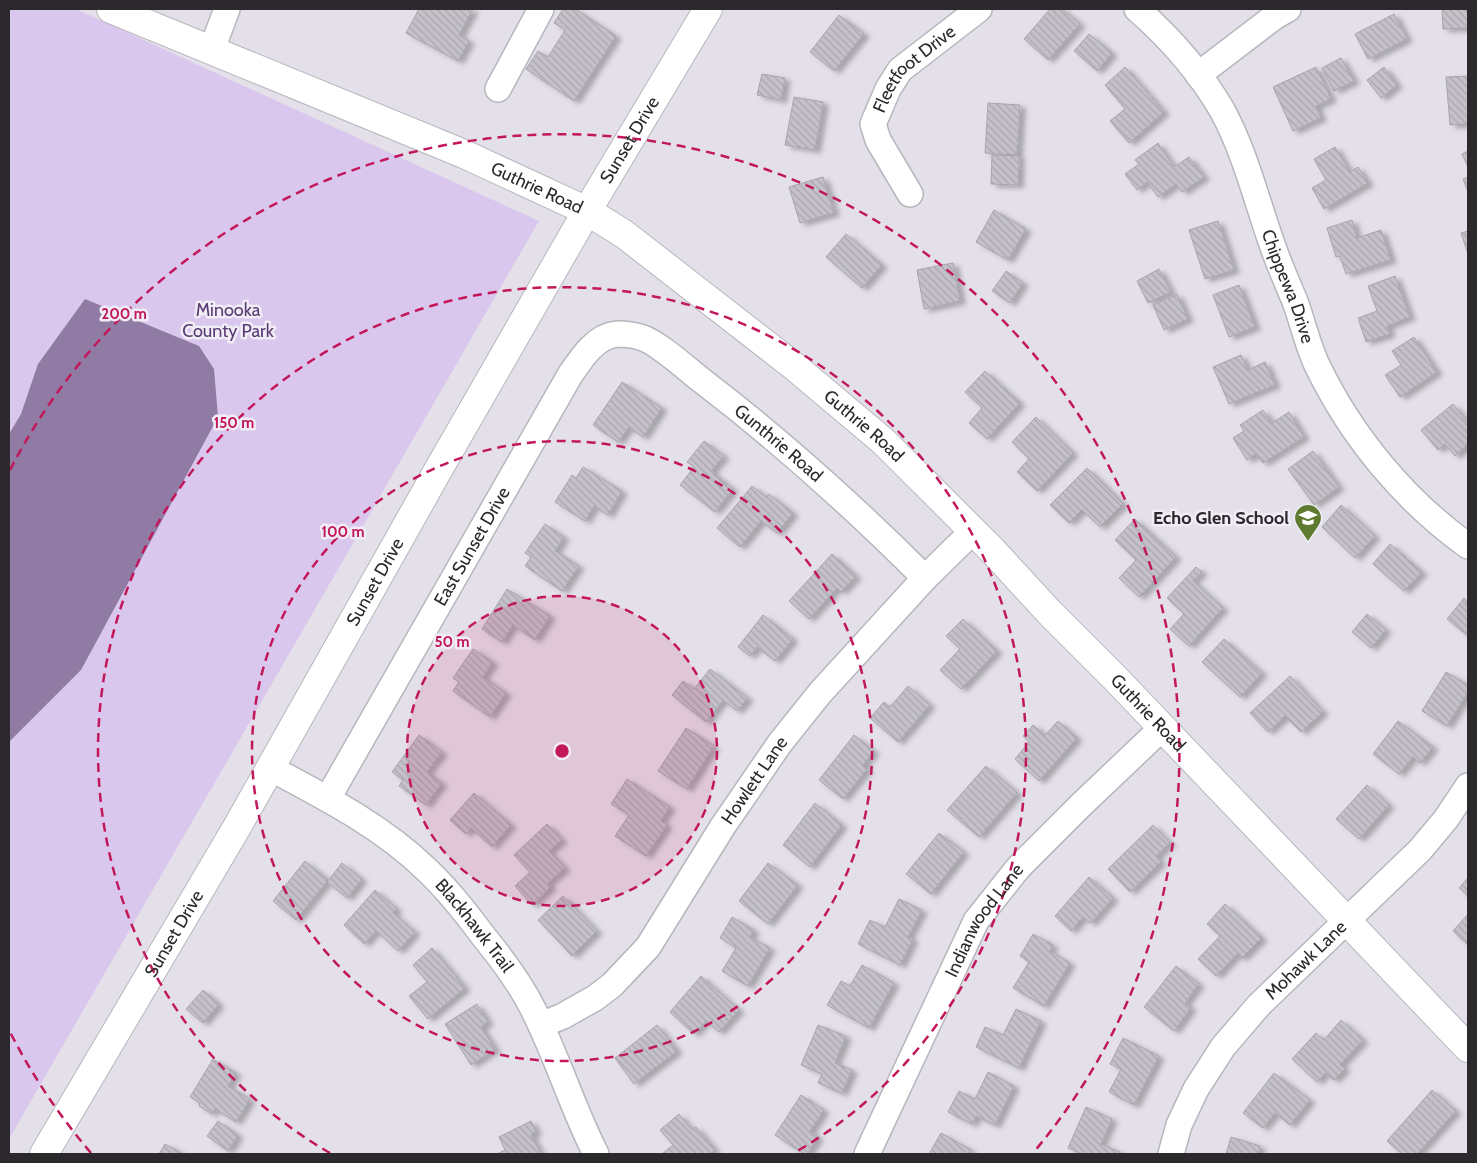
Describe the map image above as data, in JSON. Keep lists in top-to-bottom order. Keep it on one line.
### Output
{"streets":{"street":["Fleetfoot Drive","Sunset Drive","Guthrie Road","Chippewa Drive","Gunthrie Road","East Sunset Drive","Howlett Lane","Indianwood Lane","Blackhawk Trail","Mohawk Lane"]},"crossings":[["Sunset Drive","Guthrie Road"],["Sunset Drive","Blackhawk Trail"],["Guthrie Road","Howlett Lane"],["Guthrie Road","Indianwood Lane"],["Guthrie Road","Mohawk Lane"],["Gunthrie Road","East Sunset Drive"],["Gunthrie Road","Howlett Lane"],["East Sunset Drive","Blackhawk Trail"],["Howlett Lane","Blackhawk Trail"]],"parks":["Minooka County Park"],"places":{"school or university":["Echo Glen School"]},"rings":["200 m","150 m","100 m","50 m"]}
